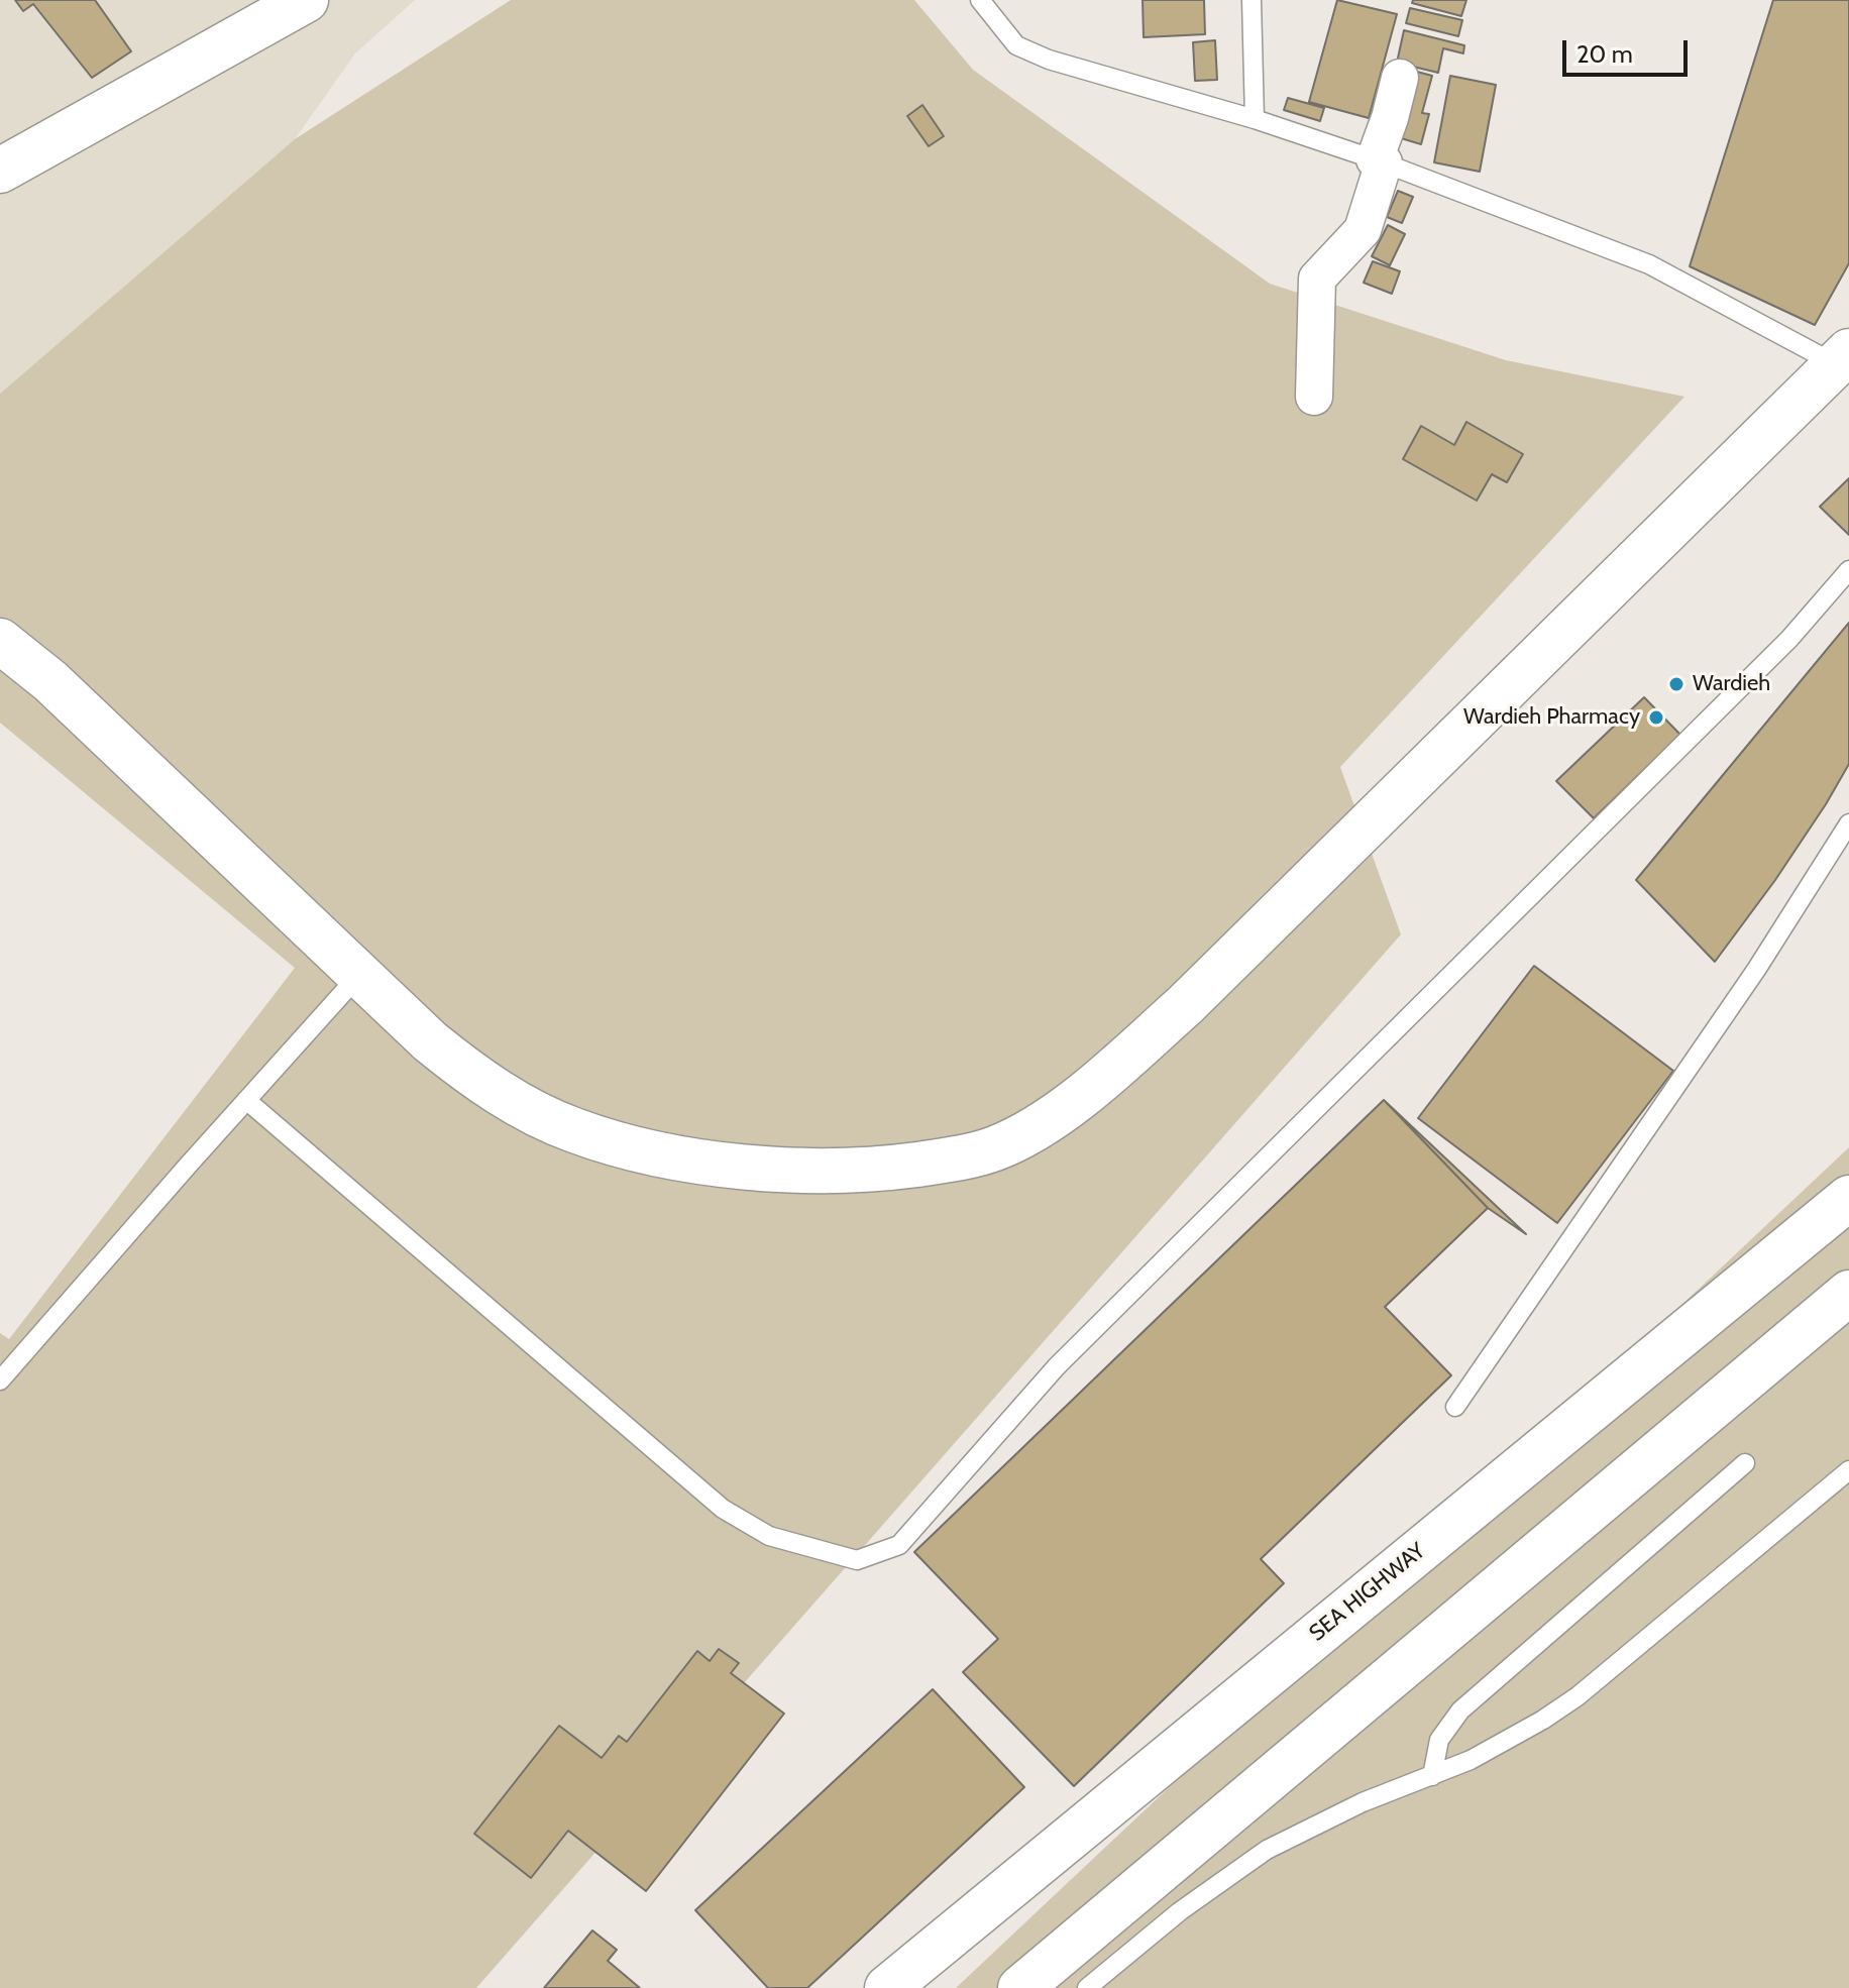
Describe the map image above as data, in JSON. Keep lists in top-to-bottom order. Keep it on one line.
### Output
{"streets":{"highway":["SEA HIGHWAY"]},"places":["Wardieh","Wardieh Pharmacy"],"scale_bar":"20 m"}
